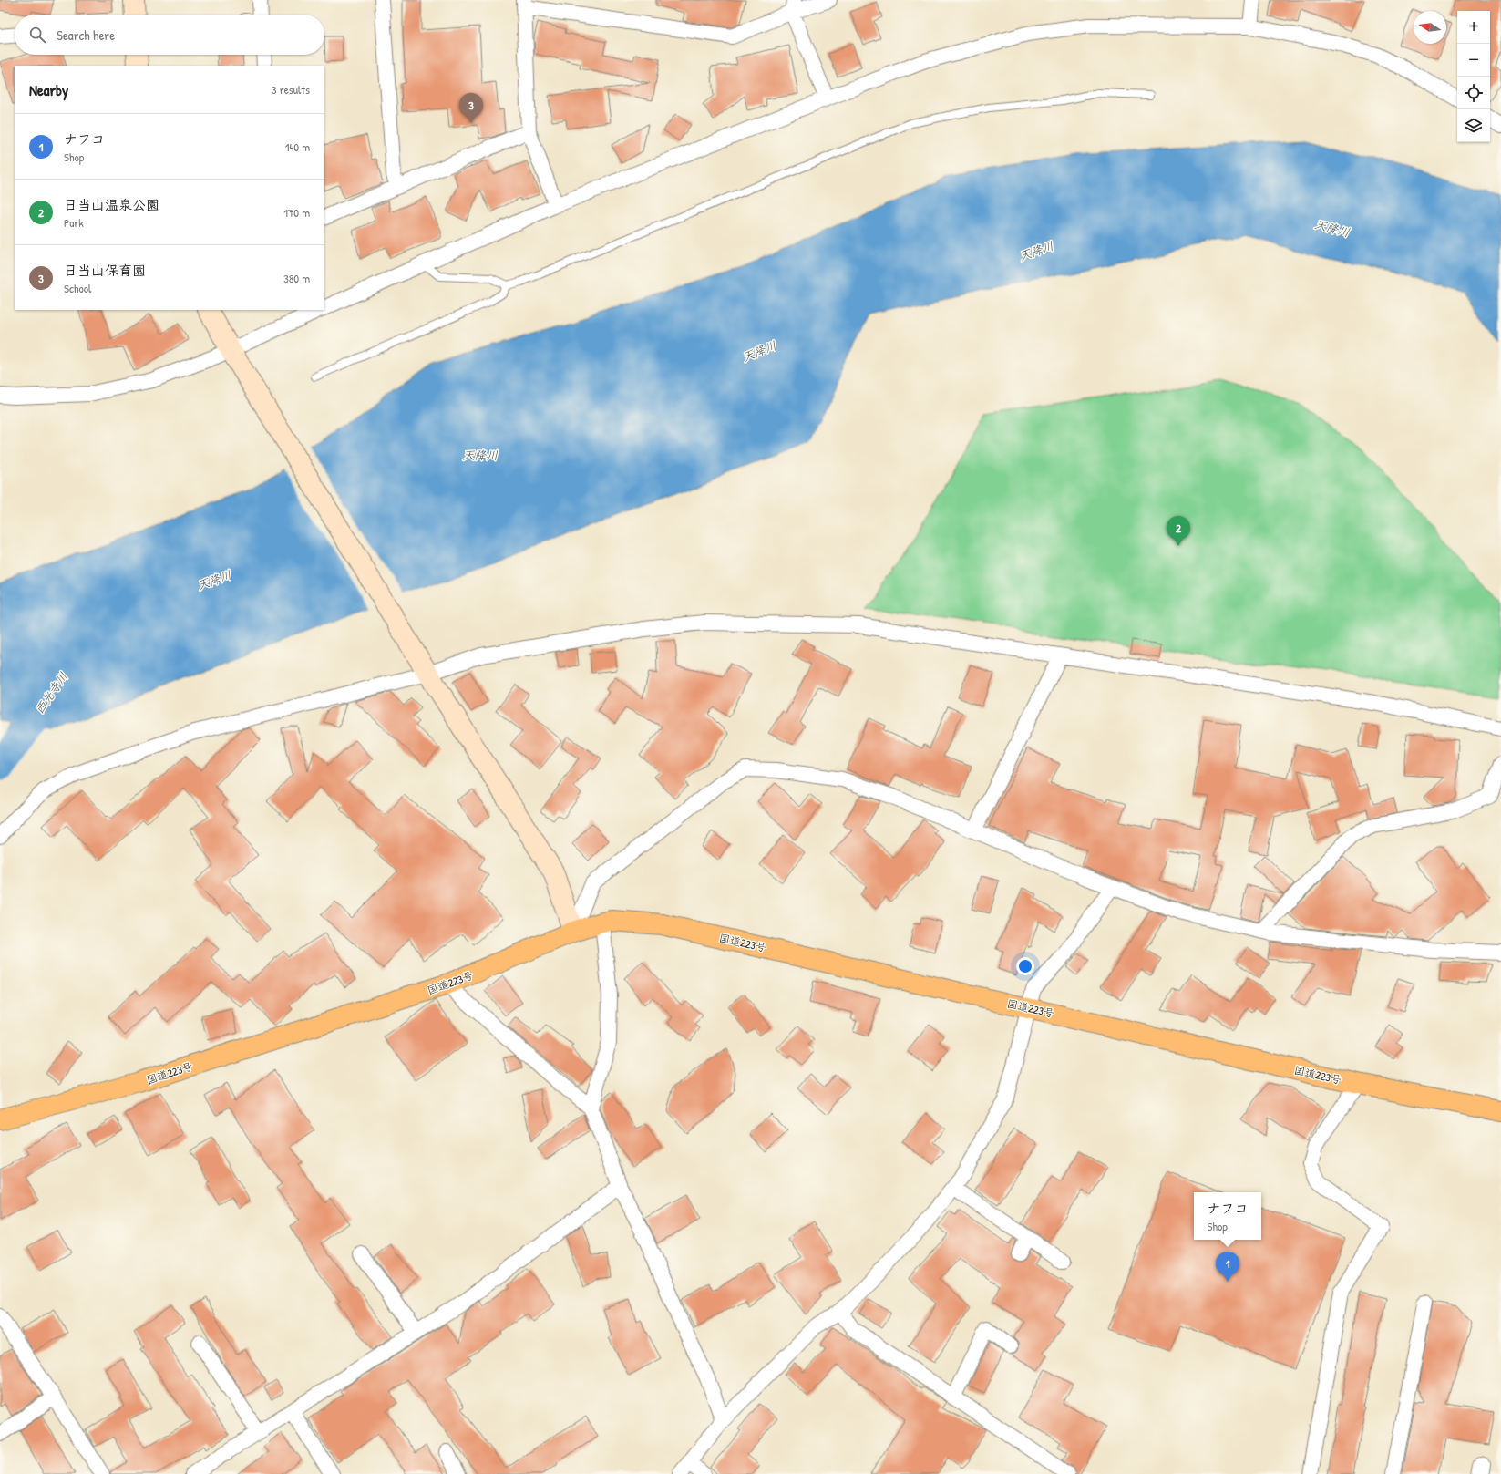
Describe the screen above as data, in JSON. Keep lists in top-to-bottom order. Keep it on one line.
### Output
{"streets":{"highway":["国道223号"]},"water":["天降川","西光寺川"],"north":"left","page":{"map_buttons":["+","−"],"search":"Search here","heading":["Nearby","3 results"],"pins":["3","2","1"],"list":[{"mark":"1","name":"ナフコ","note":"Shop","value":"140 m"},{"mark":"2","name":"日当山温泉公園","note":"Park","value":"170 m"},{"mark":"3","name":"日当山保育園","note":"School","value":"380 m"}],"popup":["ナフコ","Shop"]}}
